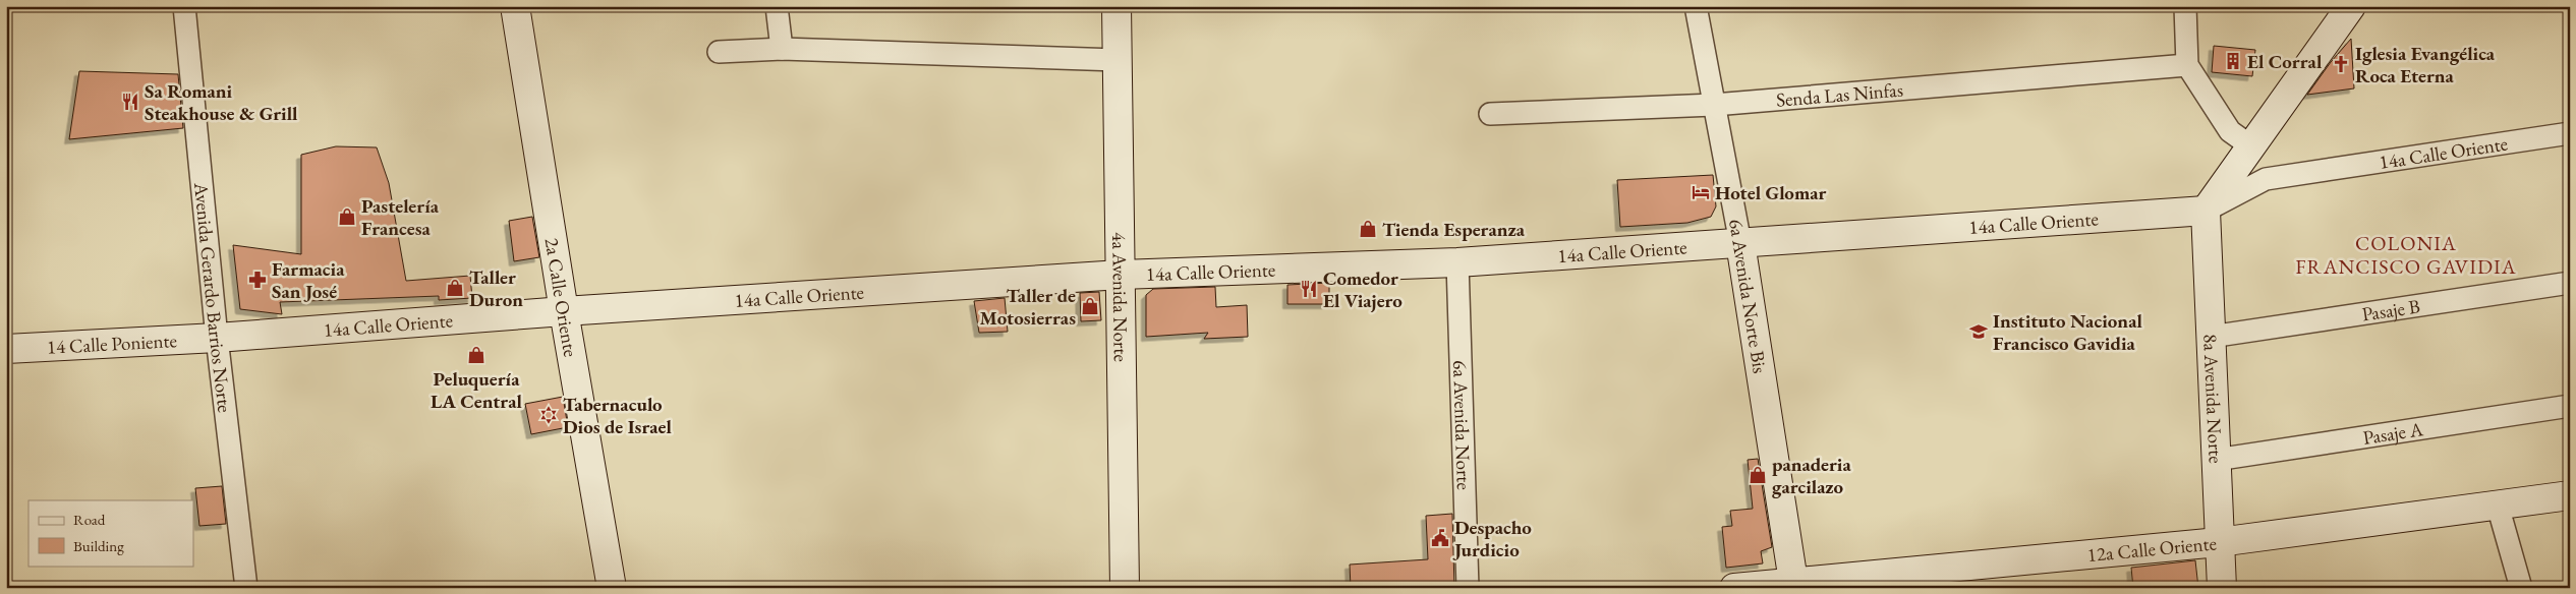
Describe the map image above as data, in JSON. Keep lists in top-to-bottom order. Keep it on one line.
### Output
{"streets":{"street":["Senda Las Ninfas","14a Calle Oriente","6a Avenida Norte Bis","Avenida Gerardo Barrios Norte","2a Calle Oriente","4a Avenida Norte","Pasaje B","14 Calle Poniente","8a Avenida Norte","6a Avenida Norte","Pasaje A","12a Calle Oriente"]},"crossings":[["Senda Las Ninfas","6a Avenida Norte Bis"],["14a Calle Oriente","6a Avenida Norte Bis"],["14a Calle Oriente","Avenida Gerardo Barrios Norte"],["14a Calle Oriente","2a Calle Oriente"],["14a Calle Oriente","4a Avenida Norte"],["14a Calle Oriente","14 Calle Poniente"],["14a Calle Oriente","8a Avenida Norte"],["14a Calle Oriente","6a Avenida Norte"],["6a Avenida Norte Bis","12a Calle Oriente"],["Avenida Gerardo Barrios Norte","14 Calle Poniente"],["Pasaje B","8a Avenida Norte"],["8a Avenida Norte","Pasaje A"],["8a Avenida Norte","12a Calle Oriente"]],"districts":["COLONIA FRANCISCO GAVIDIA"],"places":{"building":["El Corral"],"church":["Iglesia Evangélica Roca Eterna"],"restaurant":["Sa Romani Steakhouse & Grill","Comedor El Viajero"],"hotel":["Hotel Glomar"],"shop":["Pastelería Francesa","Tienda Esperanza","Taller Duron","Taller de Motosierras","Peluquería LA Central","panaderia garcilazo"],"pharmacy":["Farmacia San José"],"school or university":["Instituto Nacional Francisco Gavidia"],"synagogue":["Tabernaculo Dios de Israel"],"public building":["Despacho Jurdicio"]},"legend":["Road","Building"]}
